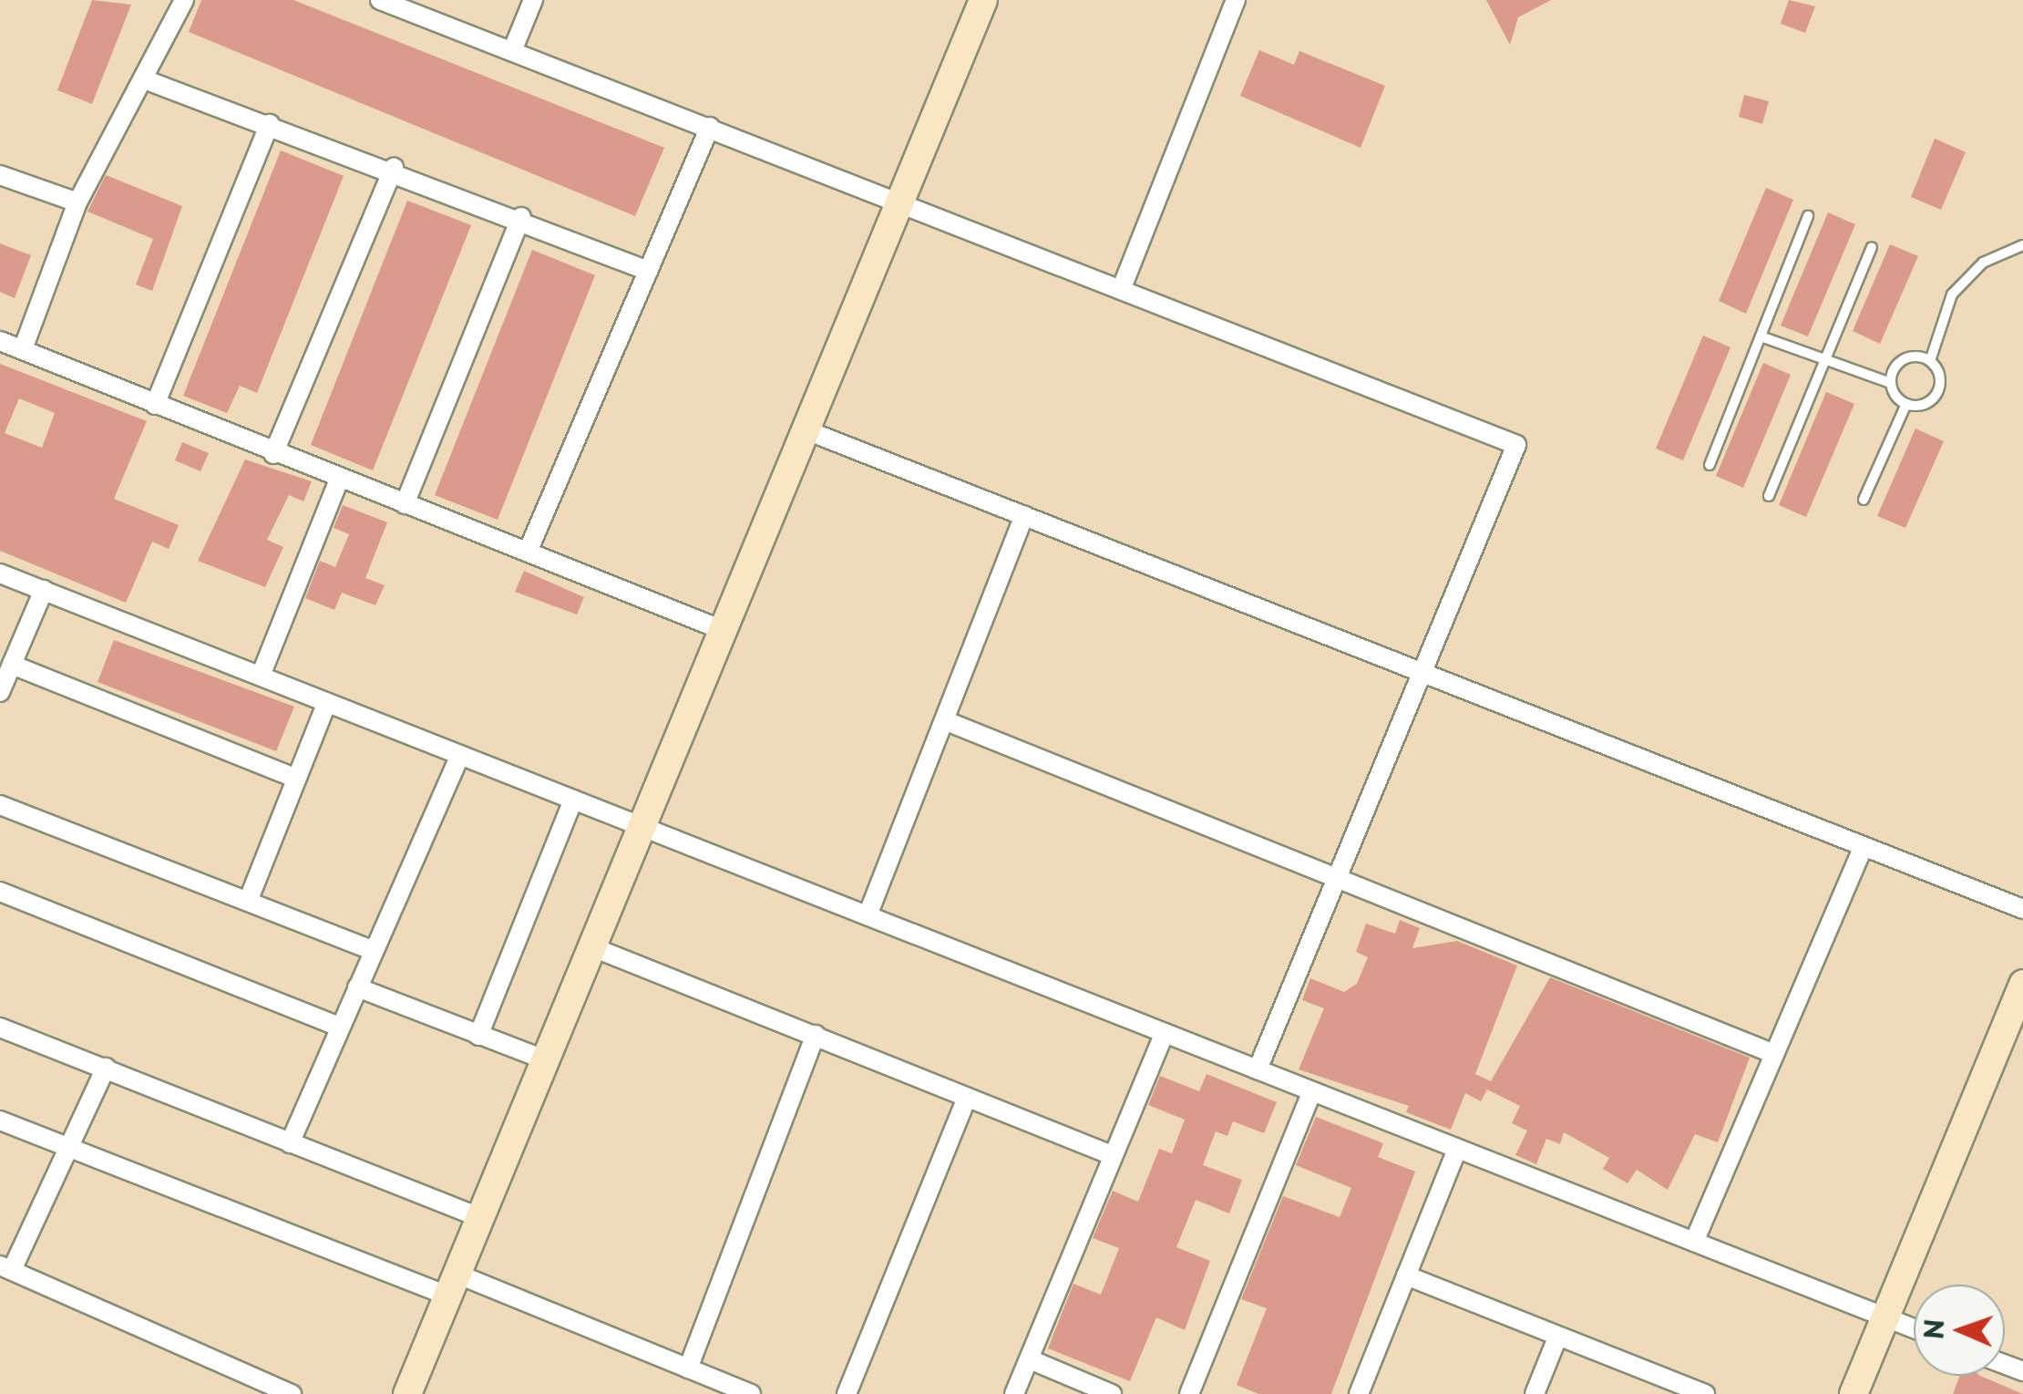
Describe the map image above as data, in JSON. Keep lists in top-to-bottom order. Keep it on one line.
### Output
{"north":"left"}
